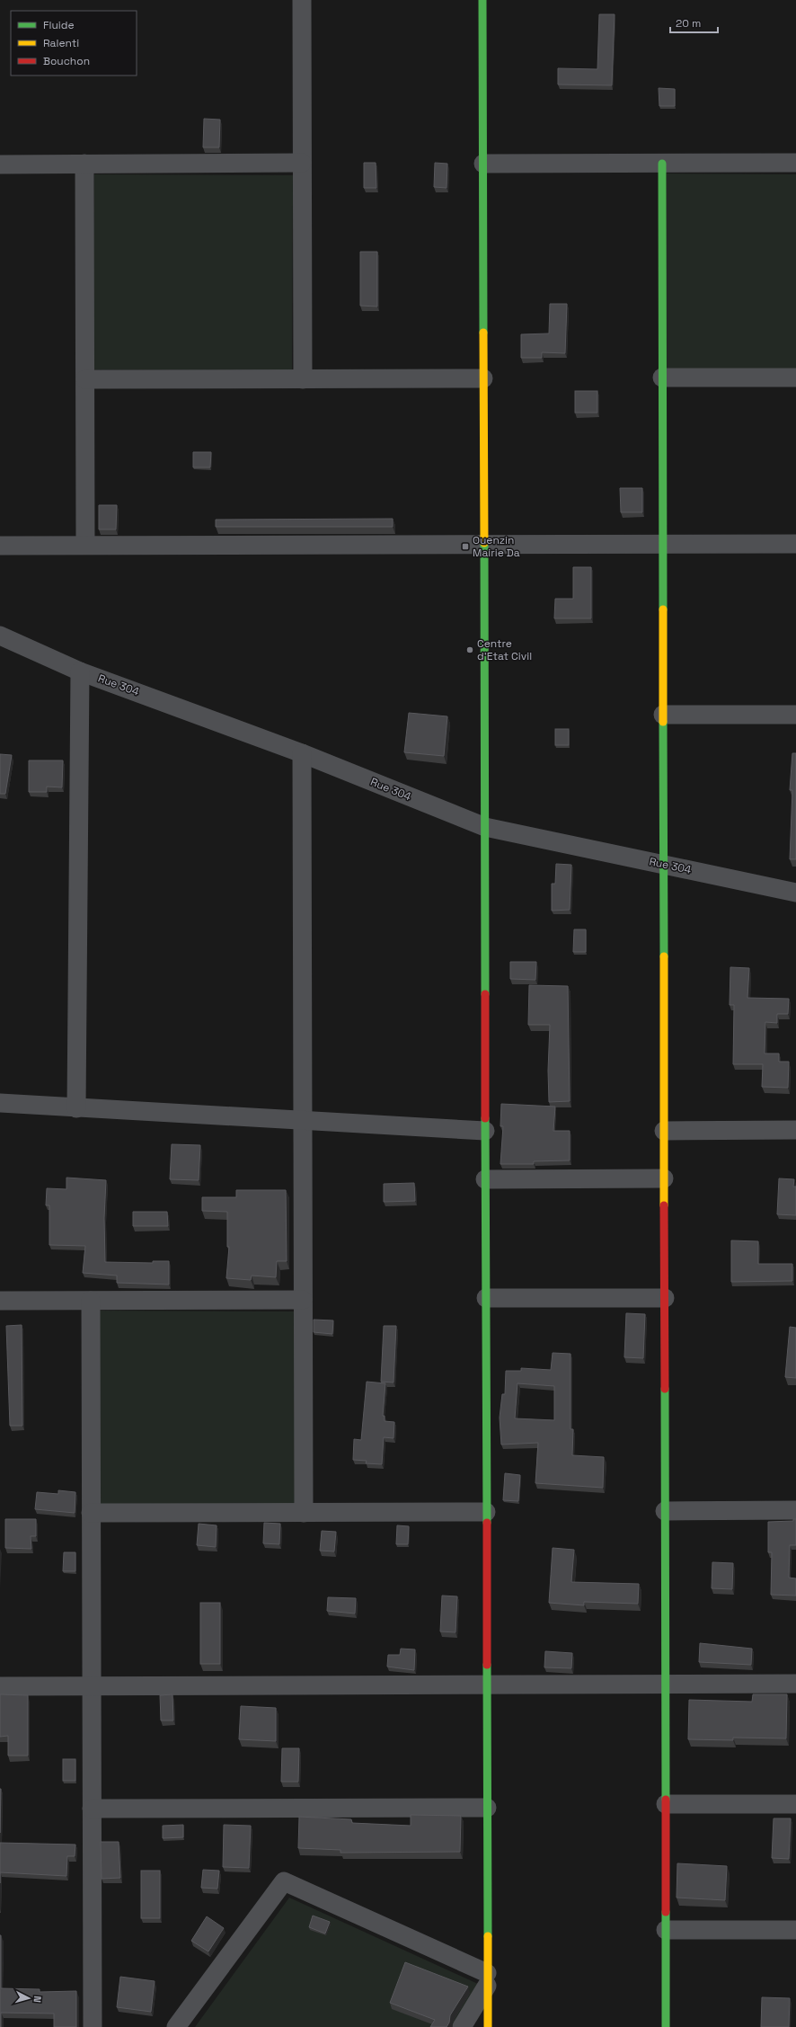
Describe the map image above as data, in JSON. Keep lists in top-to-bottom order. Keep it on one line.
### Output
{"streets":{"street":["Rue 304"]},"places":{"transit":["Ouenzin Mairie Da"],"other":["Centre d'Etat Civil"]},"legend":["Fluide","Ralenti","Bouchon"],"scale_bar":"20 m","north":"right"}
